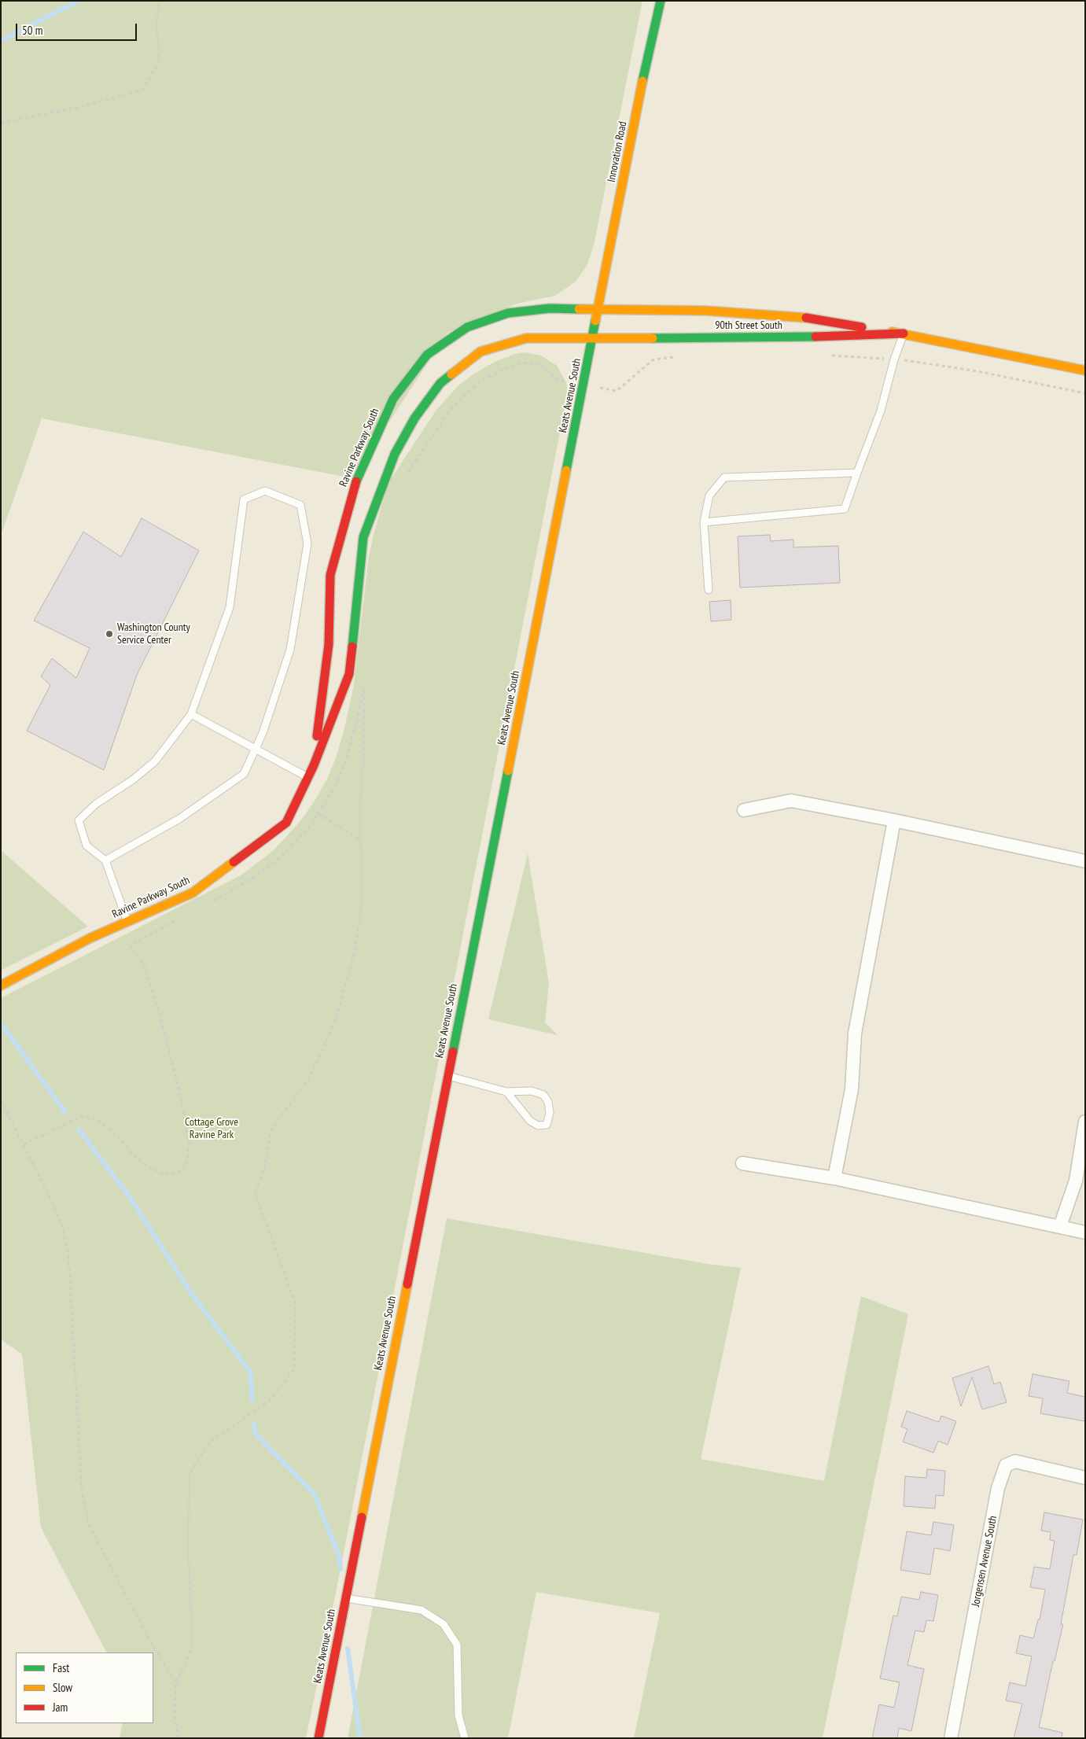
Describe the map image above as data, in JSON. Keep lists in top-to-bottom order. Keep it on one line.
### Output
{"streets":{"street":["Innovation Road","90th Street South","Keats Avenue South","Ravine Parkway South","Jorgensen Avenue South"]},"crossings":[["Innovation Road","90th Street South"],["Innovation Road","Keats Avenue South"],["Innovation Road","Ravine Parkway South"],["90th Street South","Keats Avenue South"],["90th Street South","Ravine Parkway South"],["Keats Avenue South","Ravine Parkway South"]],"parks":["Cottage Grove Ravine Park"],"places":["Washington County Service Center"],"legend":["Fast","Slow","Jam"],"scale_bar":"50 m"}
